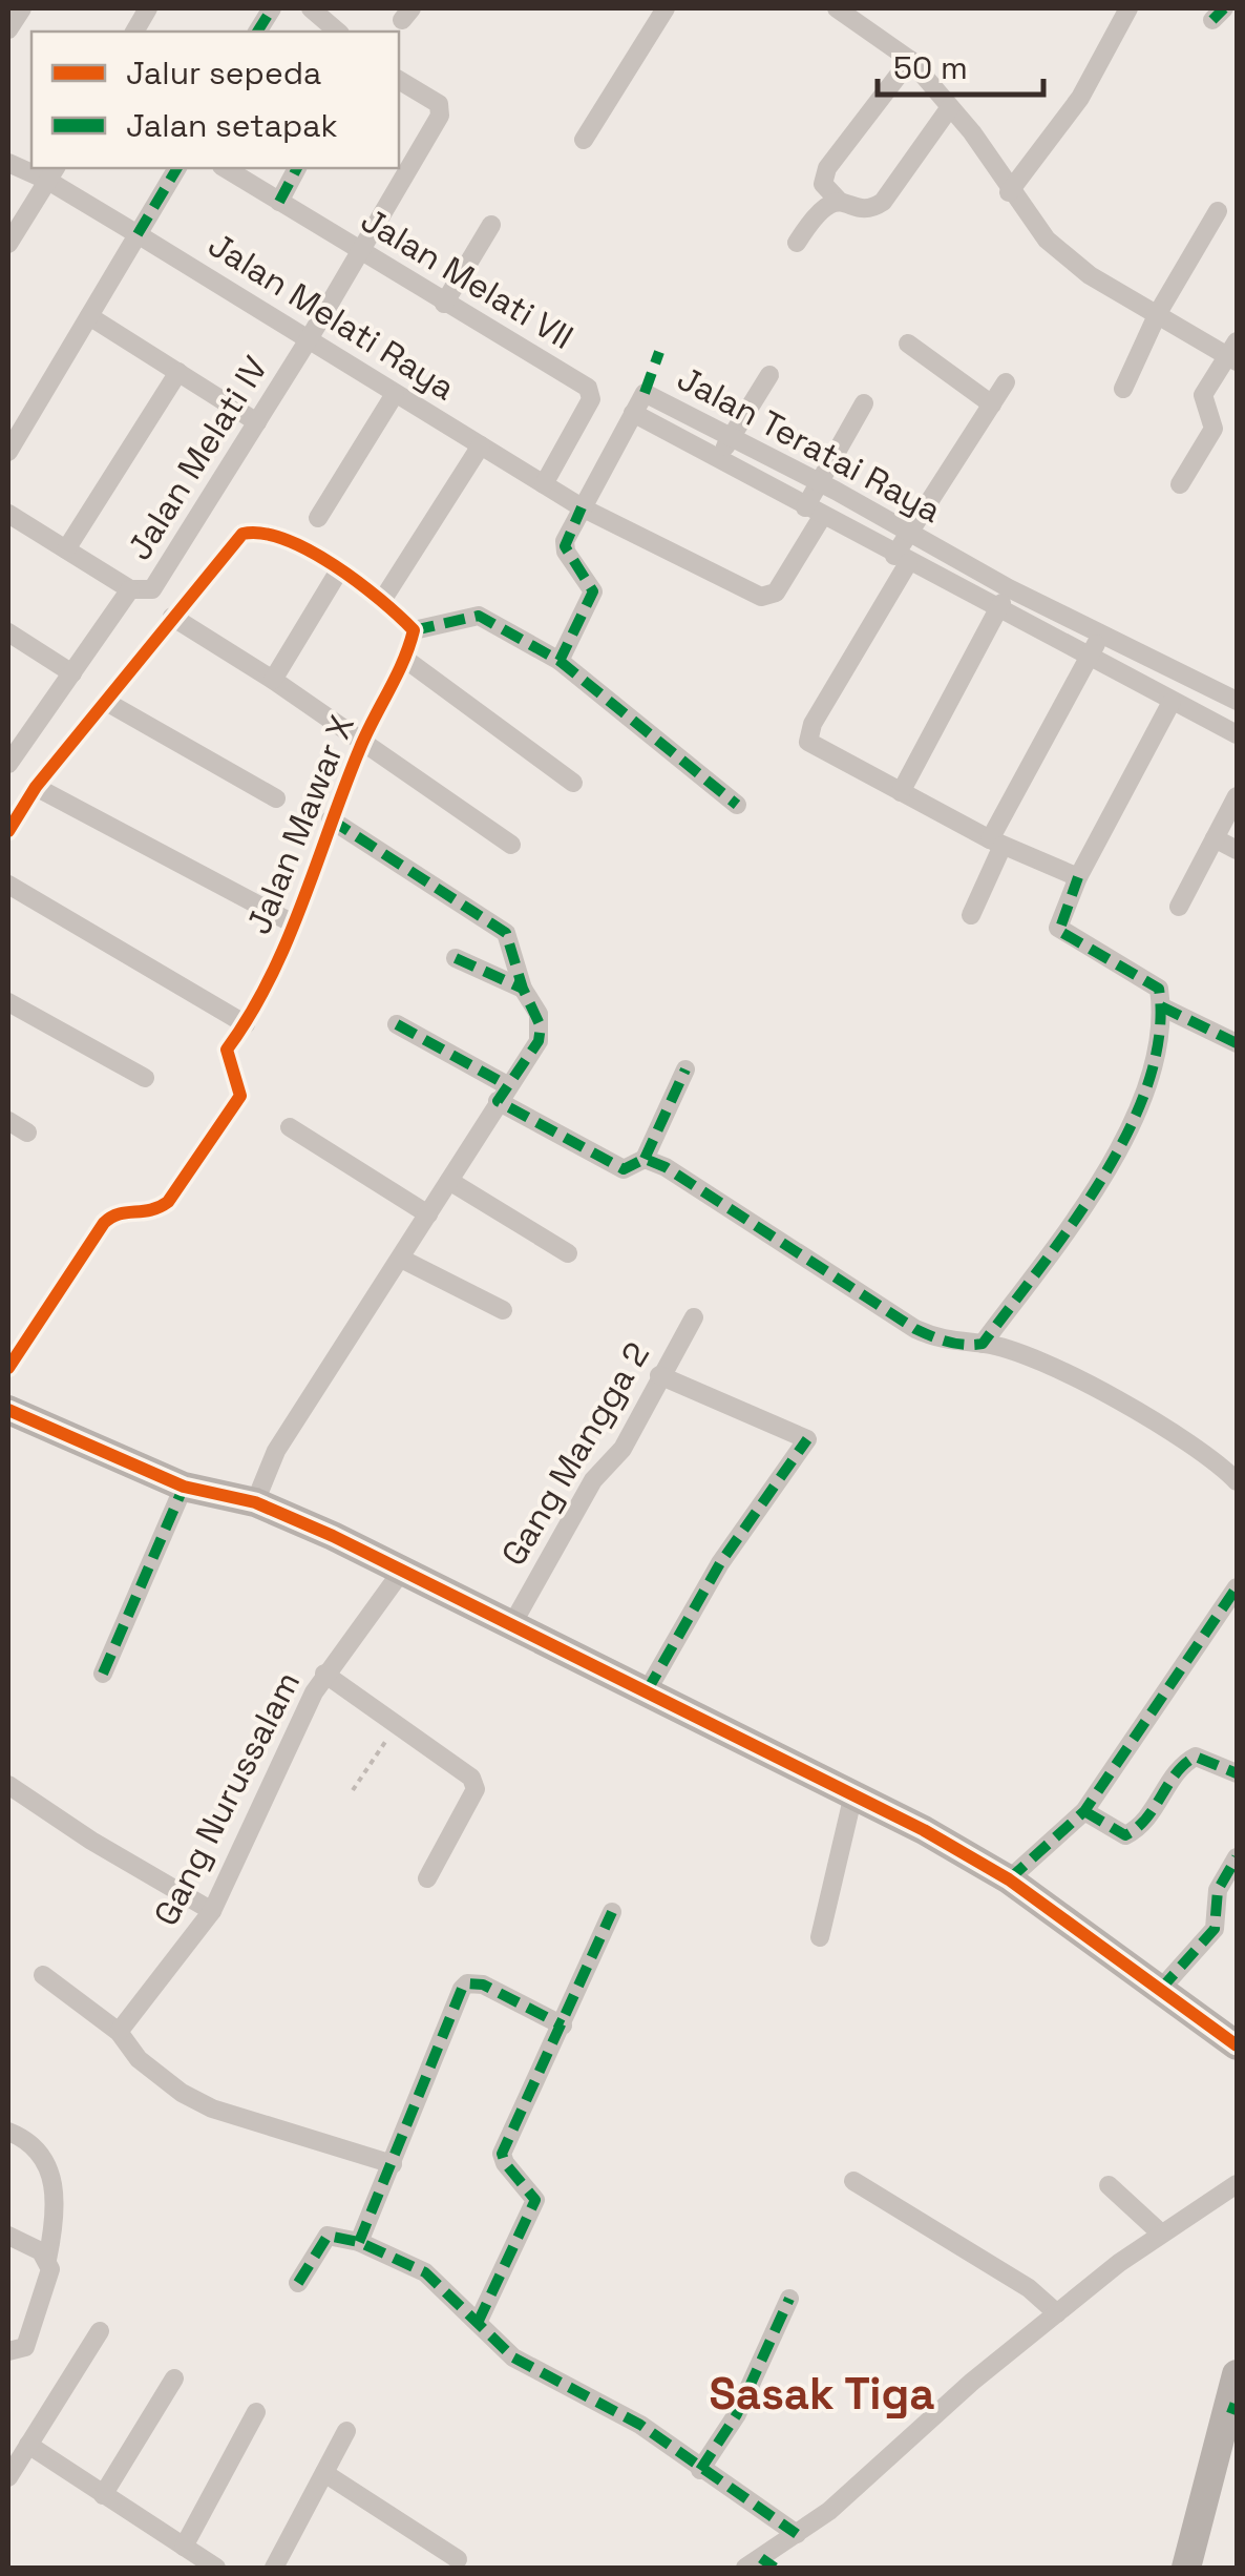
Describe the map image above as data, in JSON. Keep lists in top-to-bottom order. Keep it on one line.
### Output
{"streets":{"street":["Jalan Melati VII","Jalan Melati Raya","Jalan Teratai Raya","Jalan Melati IV","Jalan Mawar X","Gang Mangga 2","Gang Nurussalam"]},"crossings":[["Jalan Melati VII","Jalan Melati Raya"],["Jalan Melati VII","Jalan Melati IV"],["Jalan Melati Raya","Jalan Teratai Raya"],["Jalan Melati Raya","Jalan Melati IV"]],"districts":["Sasak Tiga"],"legend":["Jalur sepeda","Jalan setapak"],"scale_bar":"50 m"}
